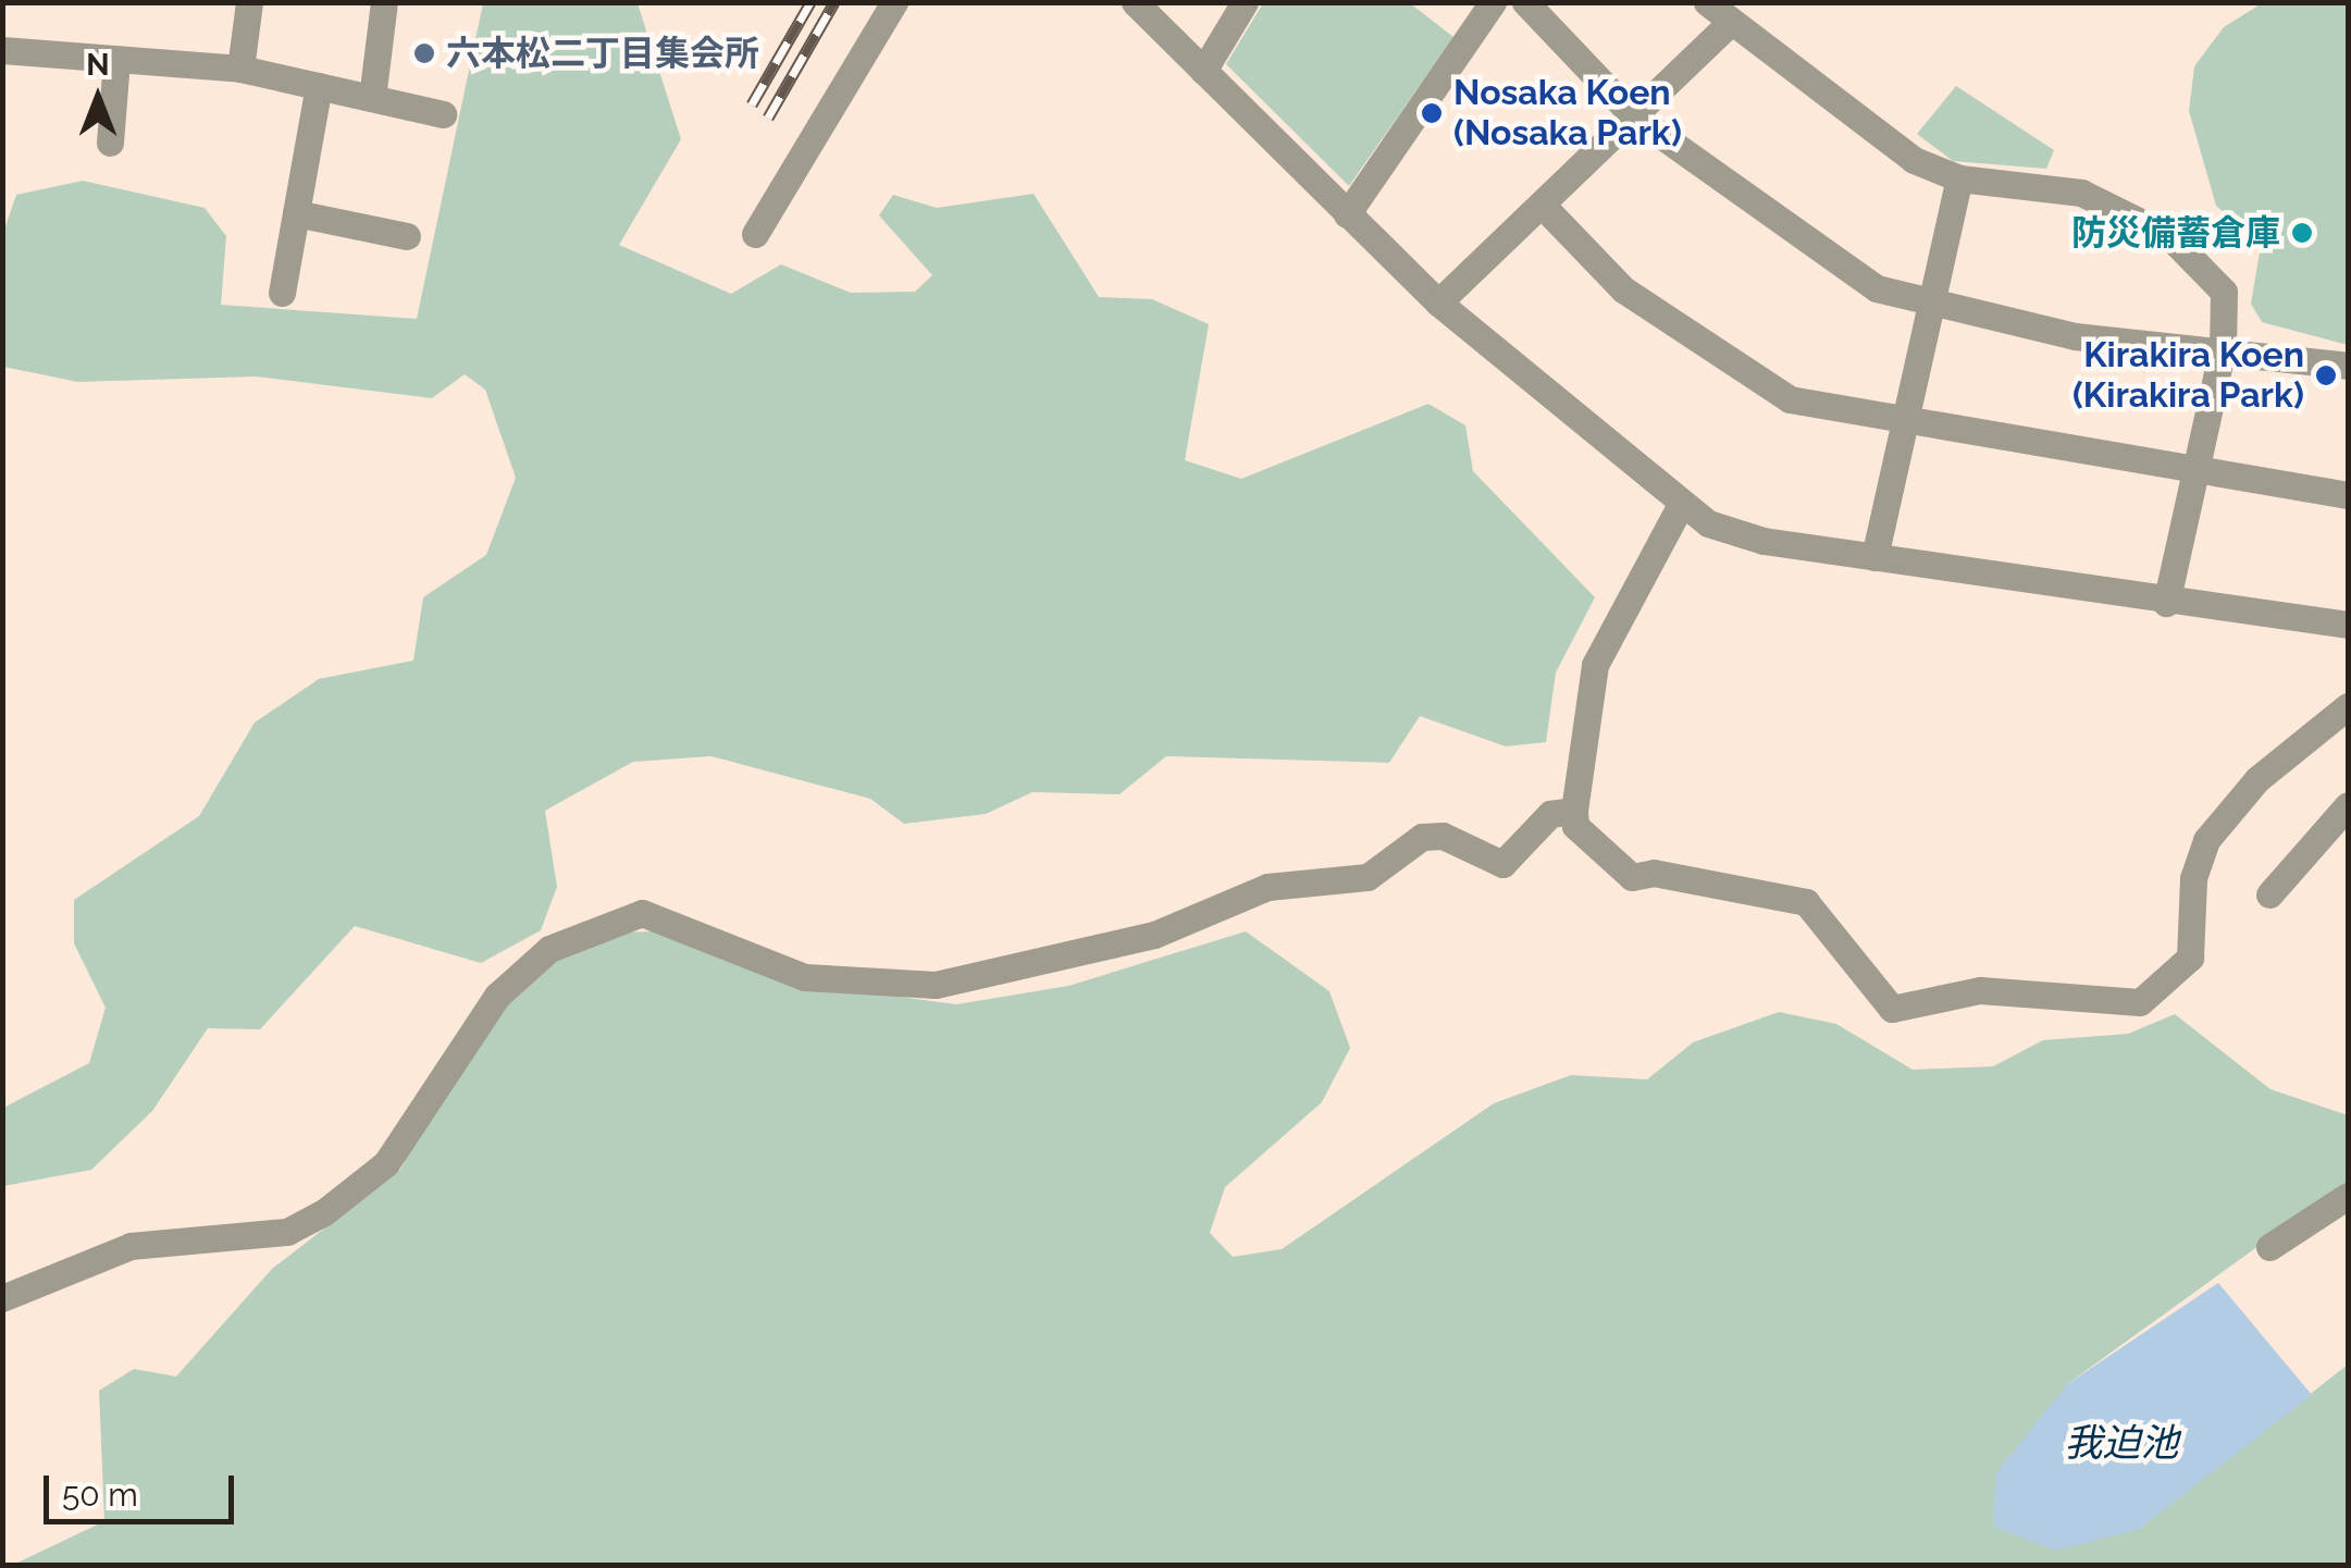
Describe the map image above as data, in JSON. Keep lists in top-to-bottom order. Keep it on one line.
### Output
{"water":["我迫池"],"places":["六本松二丁目集会所","Nosaka Koen (Nosaka Park)","防災備蓄倉庫","Kirakira Koen (Kirakira Park)"],"scale_bar":"50 m","north":"top"}
